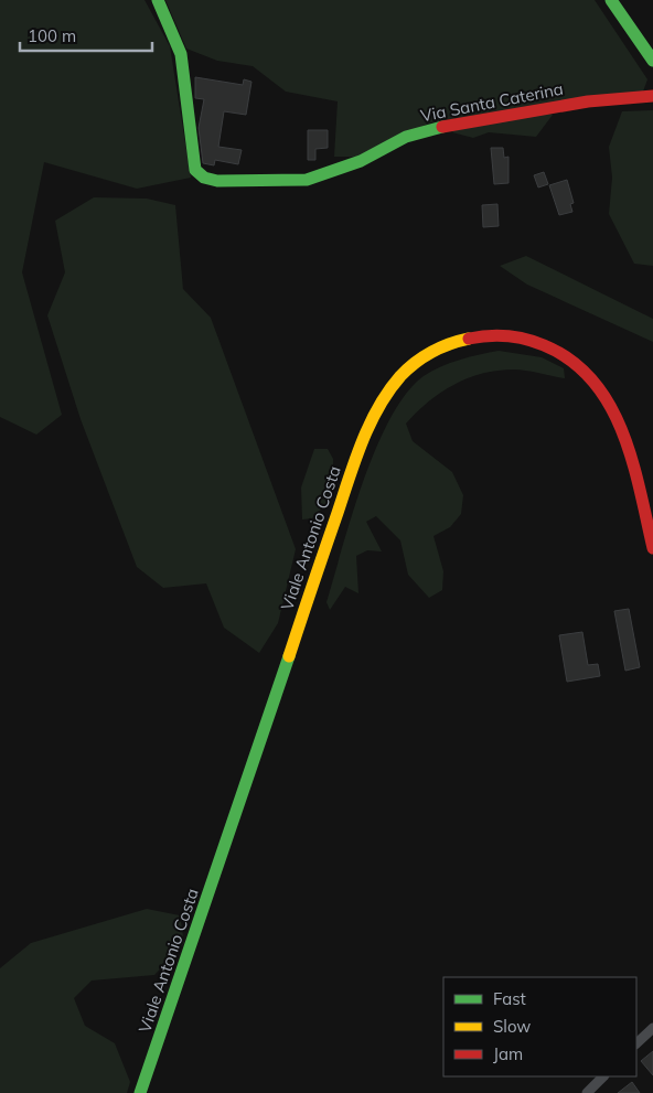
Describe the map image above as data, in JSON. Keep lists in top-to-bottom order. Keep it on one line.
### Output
{"streets":{"main road":["Via Santa Caterina","Viale Antonio Costa"]},"legend":["Fast","Slow","Jam"],"scale_bar":"100 m"}
